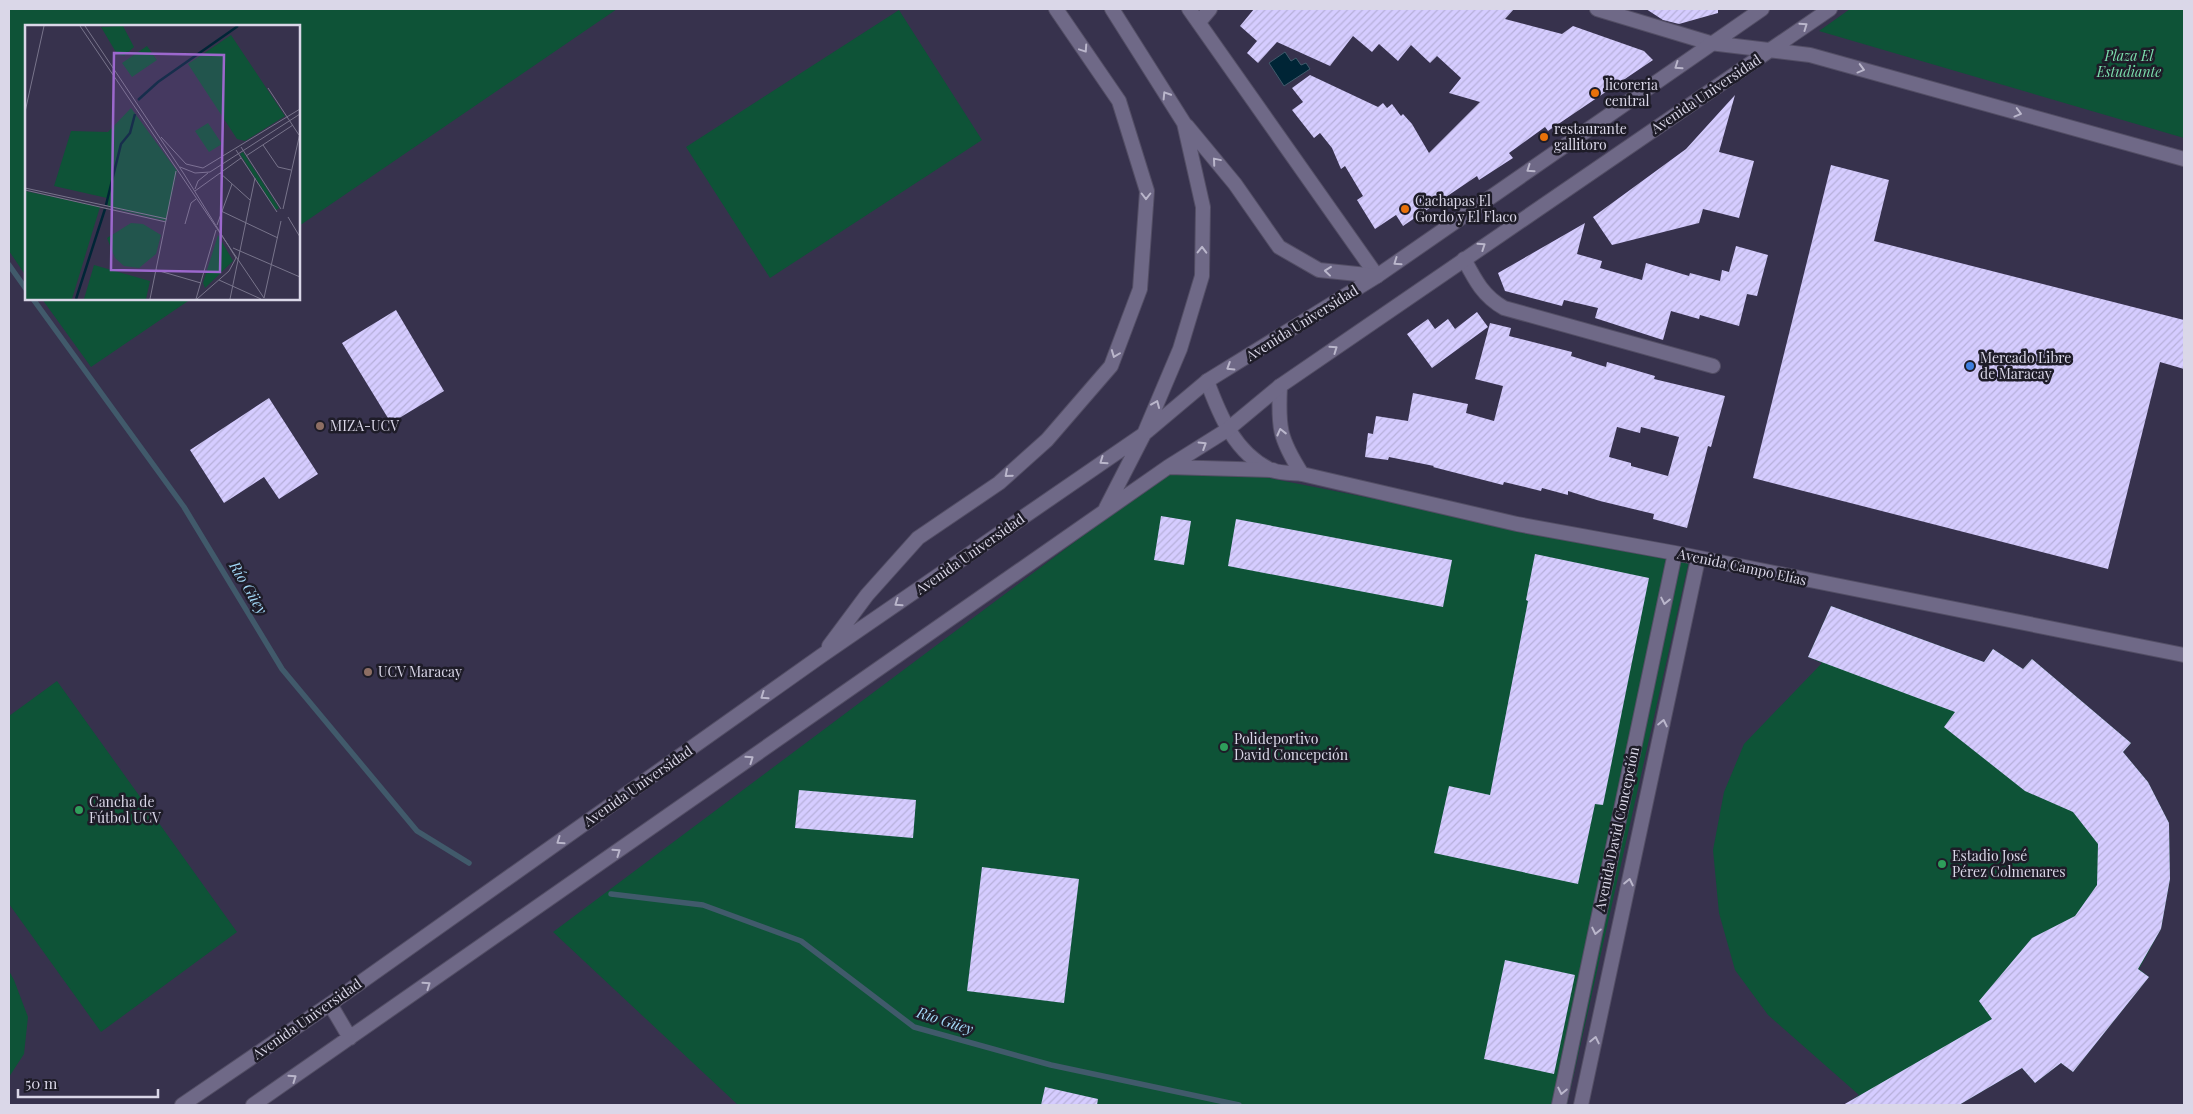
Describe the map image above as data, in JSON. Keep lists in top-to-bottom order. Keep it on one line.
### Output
{"streets":{"street":["Avenida Universidad","Avenida Campo Elías","Avenida David Concepción"]},"crossings":[["Avenida Universidad","Avenida Campo Elías"],["Avenida Campo Elías","Avenida David Concepción"]],"water":["Río Güey"],"parks":["Plaza El Estudiante"],"places":["licoreria central","restaurante gallitoro","Cachapas El Gordo y El Flaco","Mercado Libre de Maracay","MIZA-UCV","UCV Maracay","Polideportivo David Concepción","Cancha de Fútbol UCV","Estadio José Pérez Colmenares"],"scale_bar":"50 m"}
